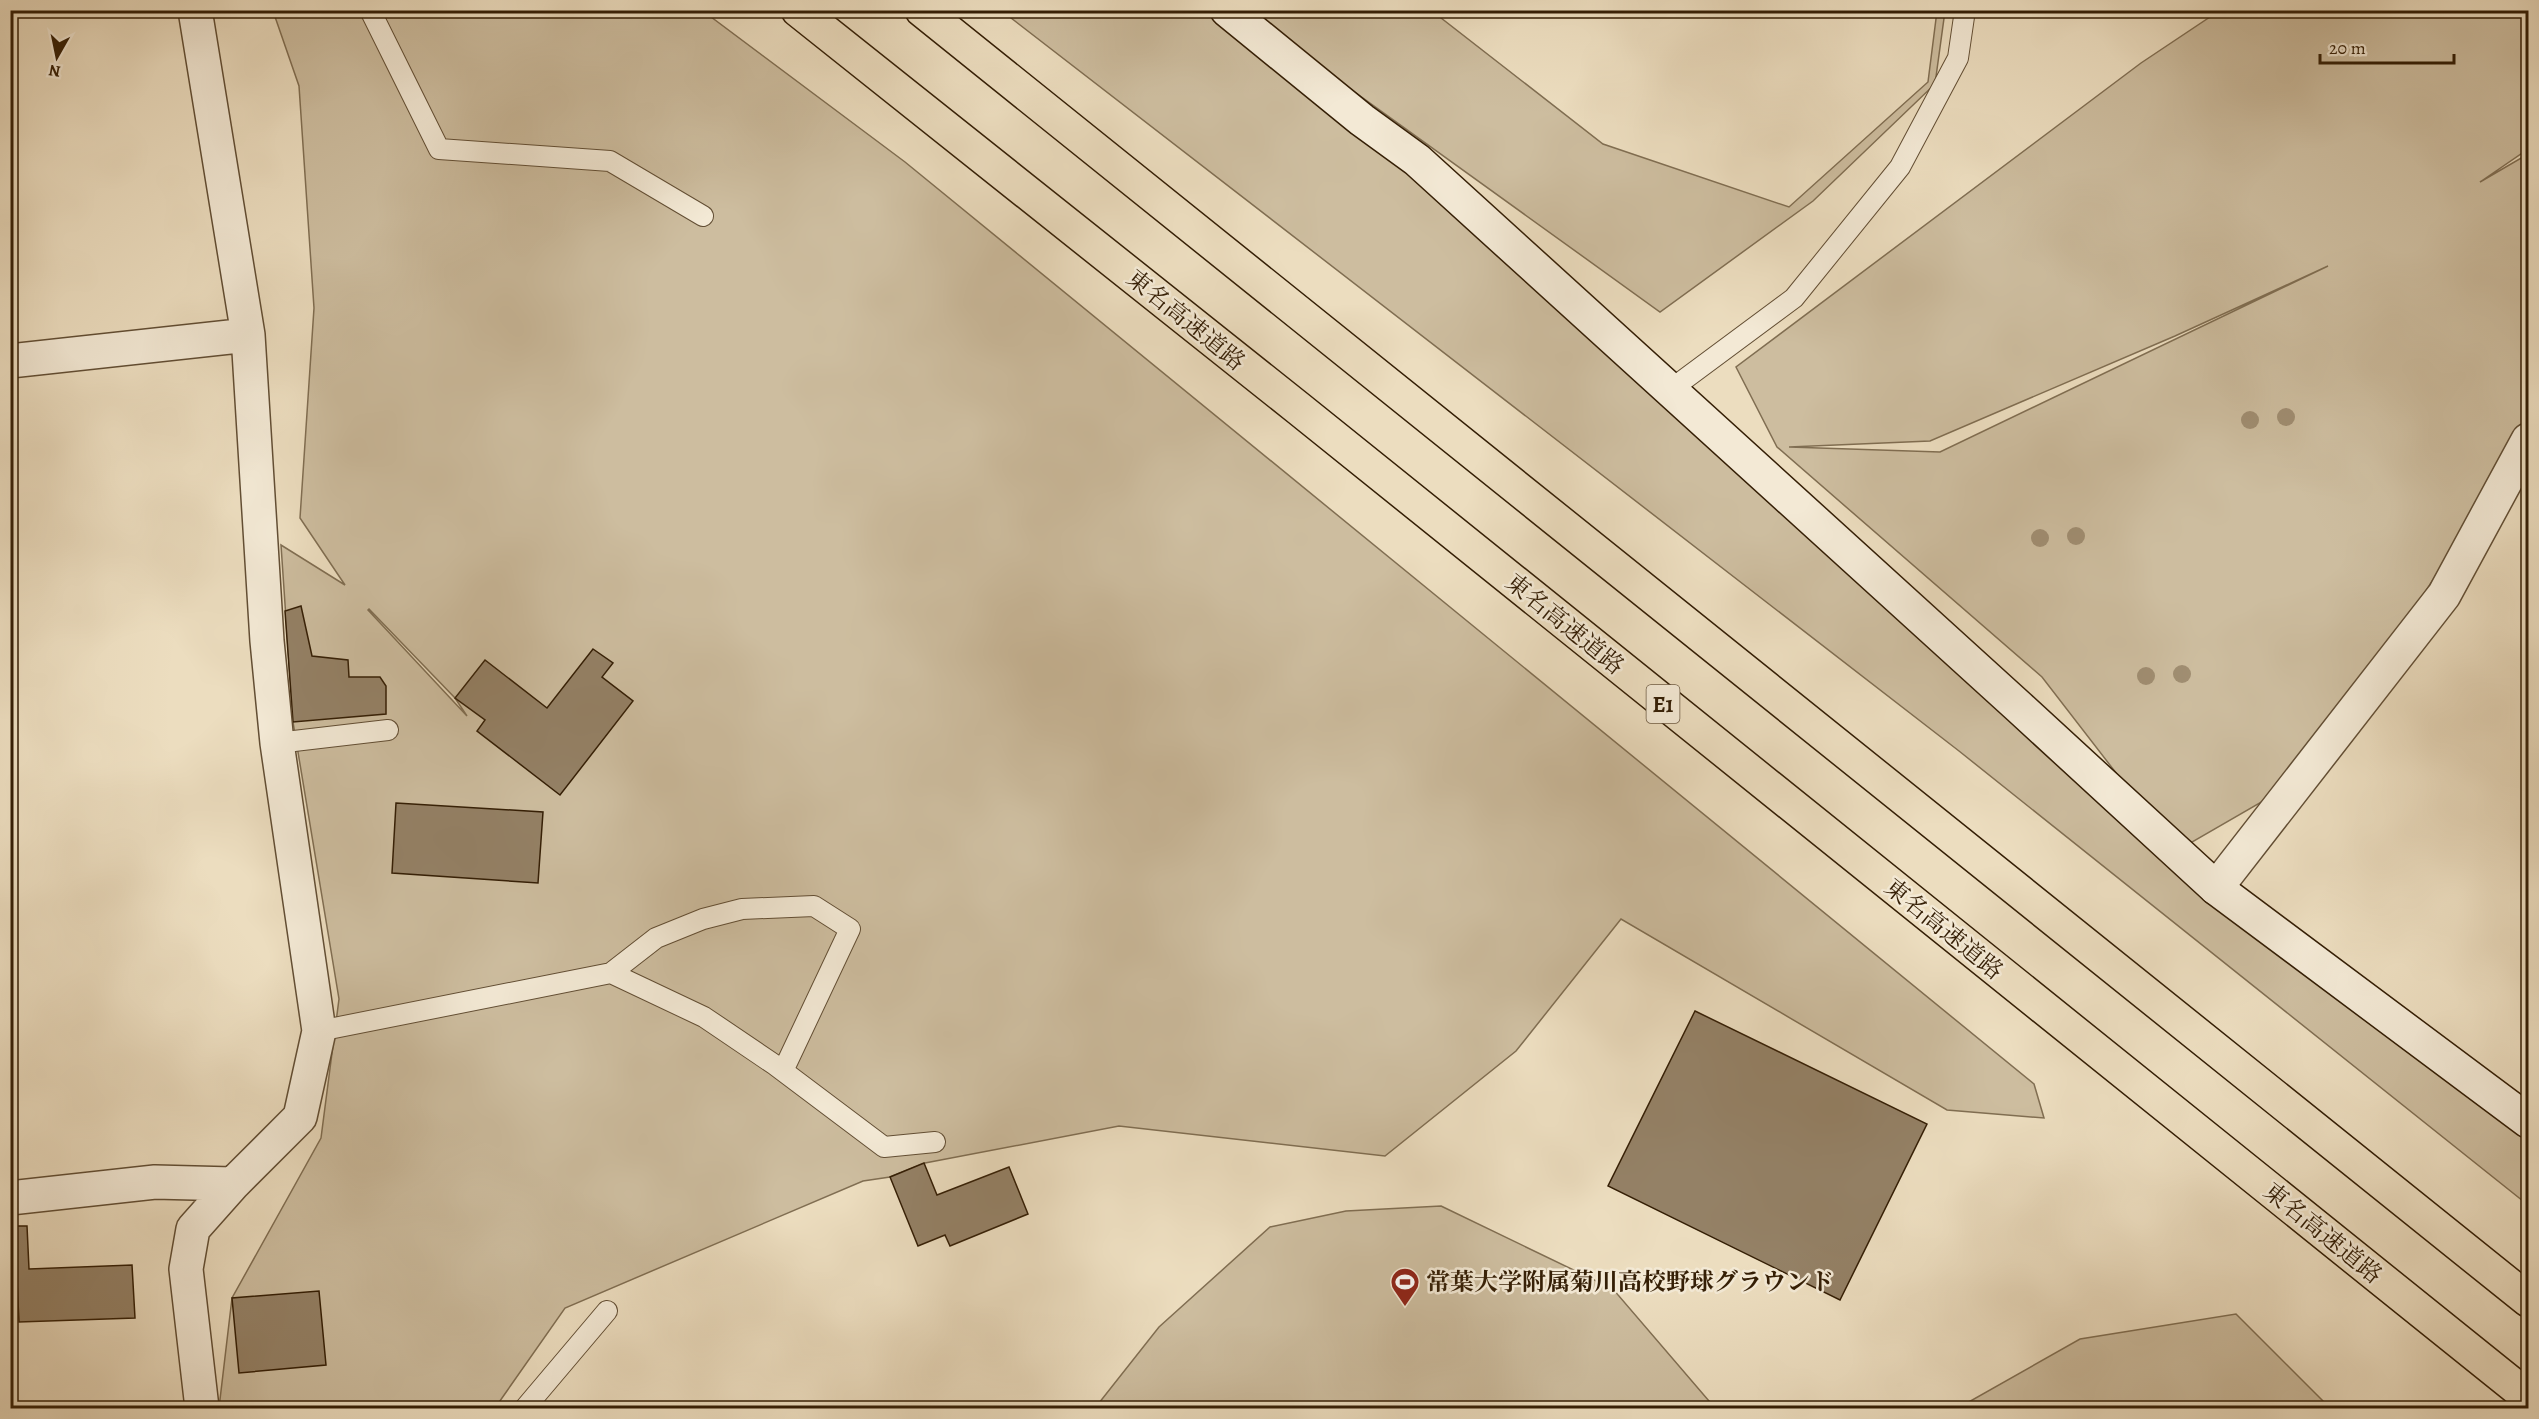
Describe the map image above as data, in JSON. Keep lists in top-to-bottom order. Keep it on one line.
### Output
{"streets":{"highway":["東名高速道路","E1"]},"places":{"sports":["常葉大学附属菊川高校野球グラウンド"]},"scale_bar":"20 m","north":"bottom"}
